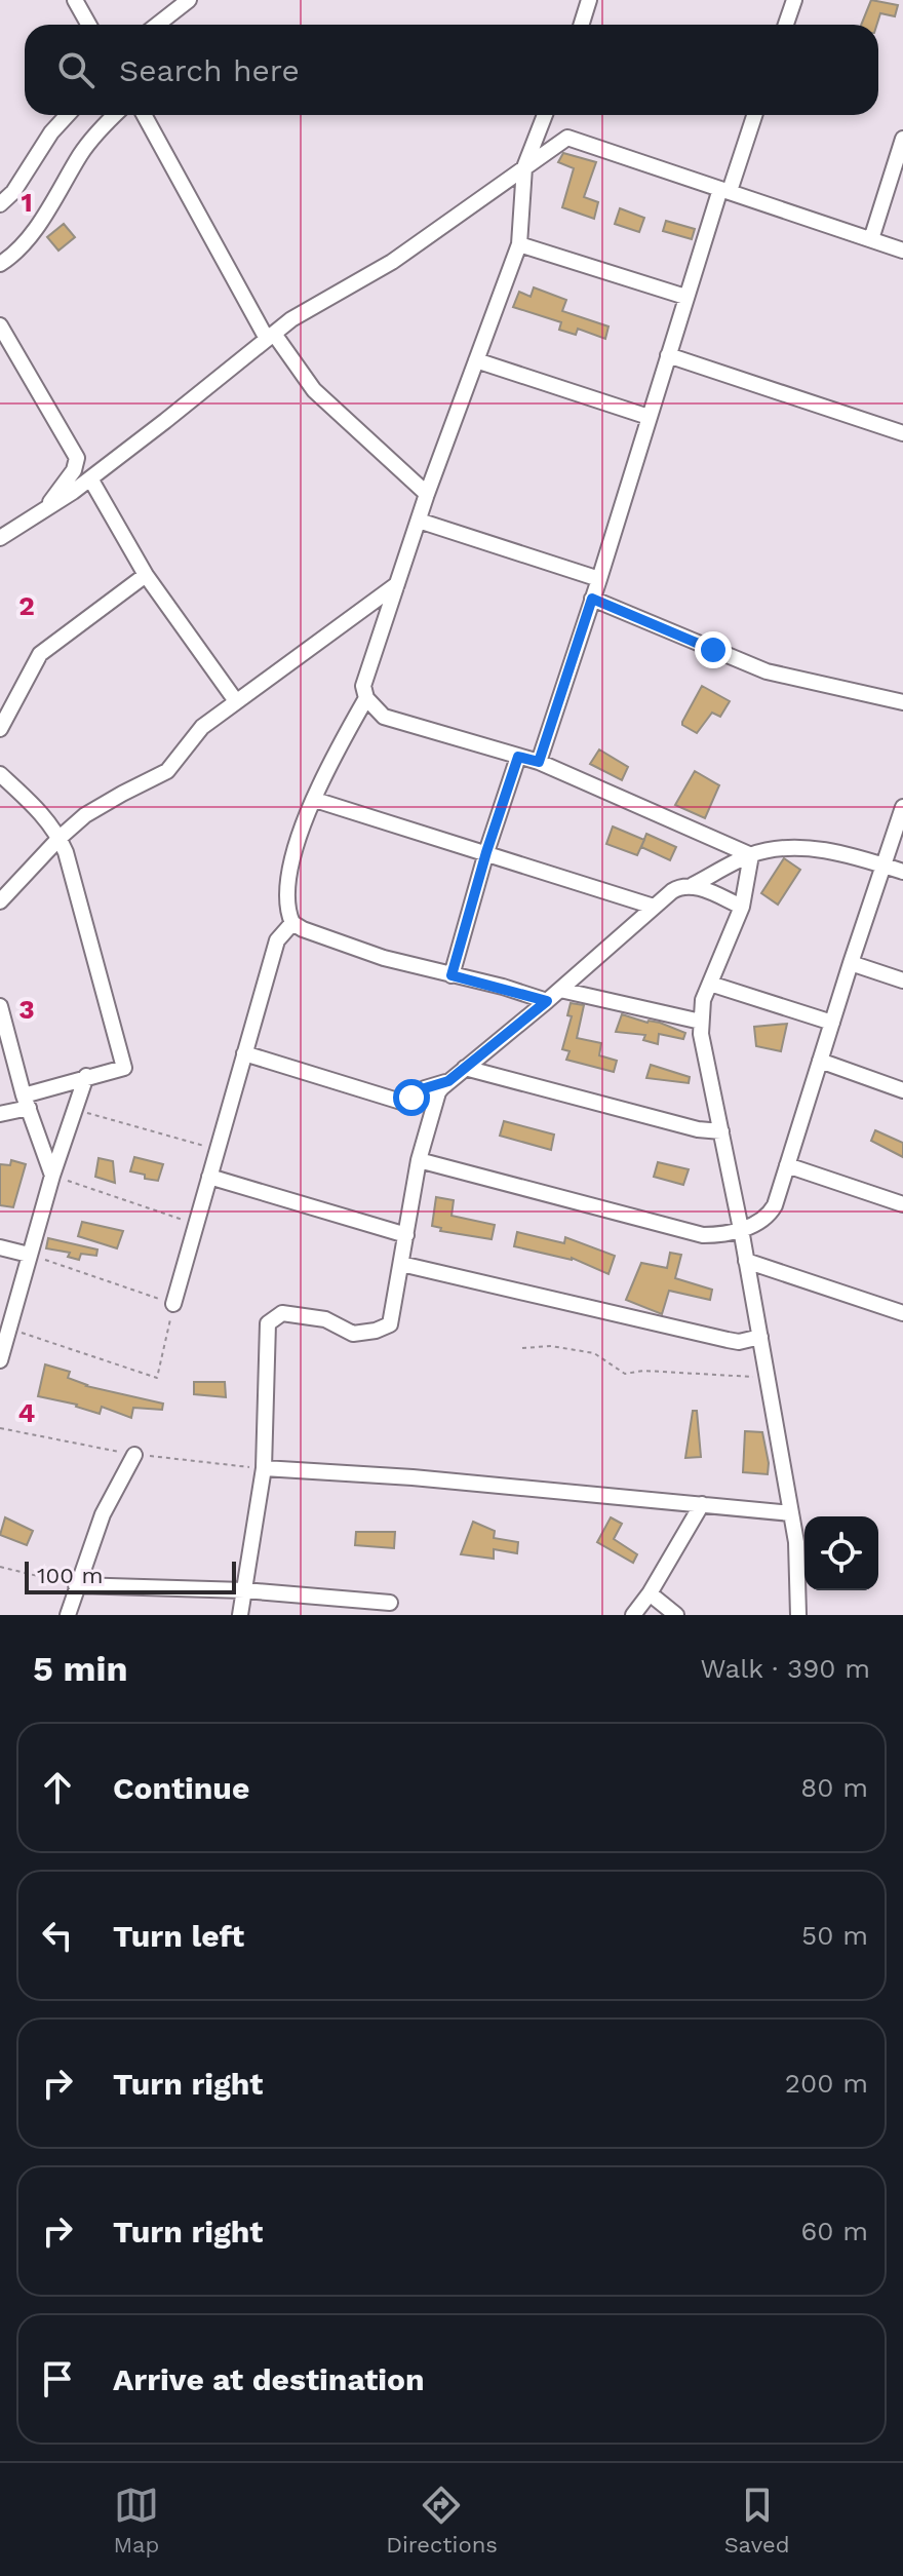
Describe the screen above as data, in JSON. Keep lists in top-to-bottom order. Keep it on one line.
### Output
{"scale_bar":"100 m","page":{"search":"Search here","scale":"100 m","heading":["5 min","Walk · 390 m"],"list":[["Continue","80 m"],["Turn left","50 m"],["Turn right","200 m"],["Turn right","60 m"],"Arrive at destination"],"nav":["Map","Directions","Saved"]},"grid":{"rows":["1","2","3","4"]}}
